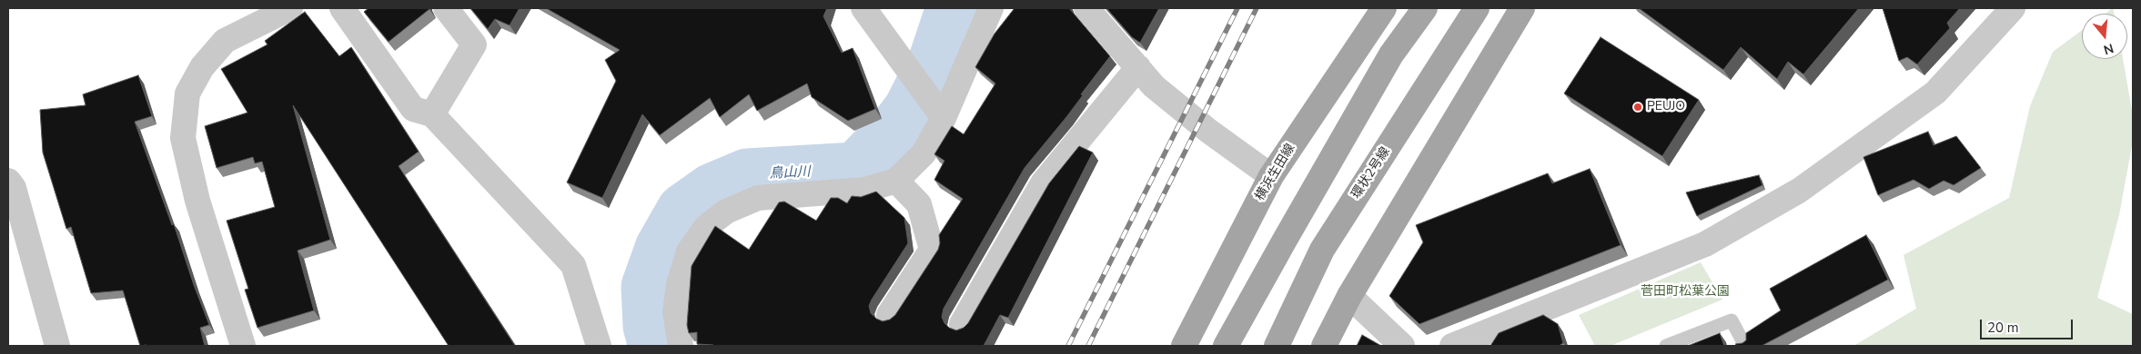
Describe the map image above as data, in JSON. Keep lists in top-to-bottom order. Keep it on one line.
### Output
{"streets":{"main road":["横浜生田線","環状2号線"]},"water":["鳥山川"],"parks":["菅田町松葉公園"],"places":["PEUJO"],"scale_bar":"20 m","north":"bottom"}
